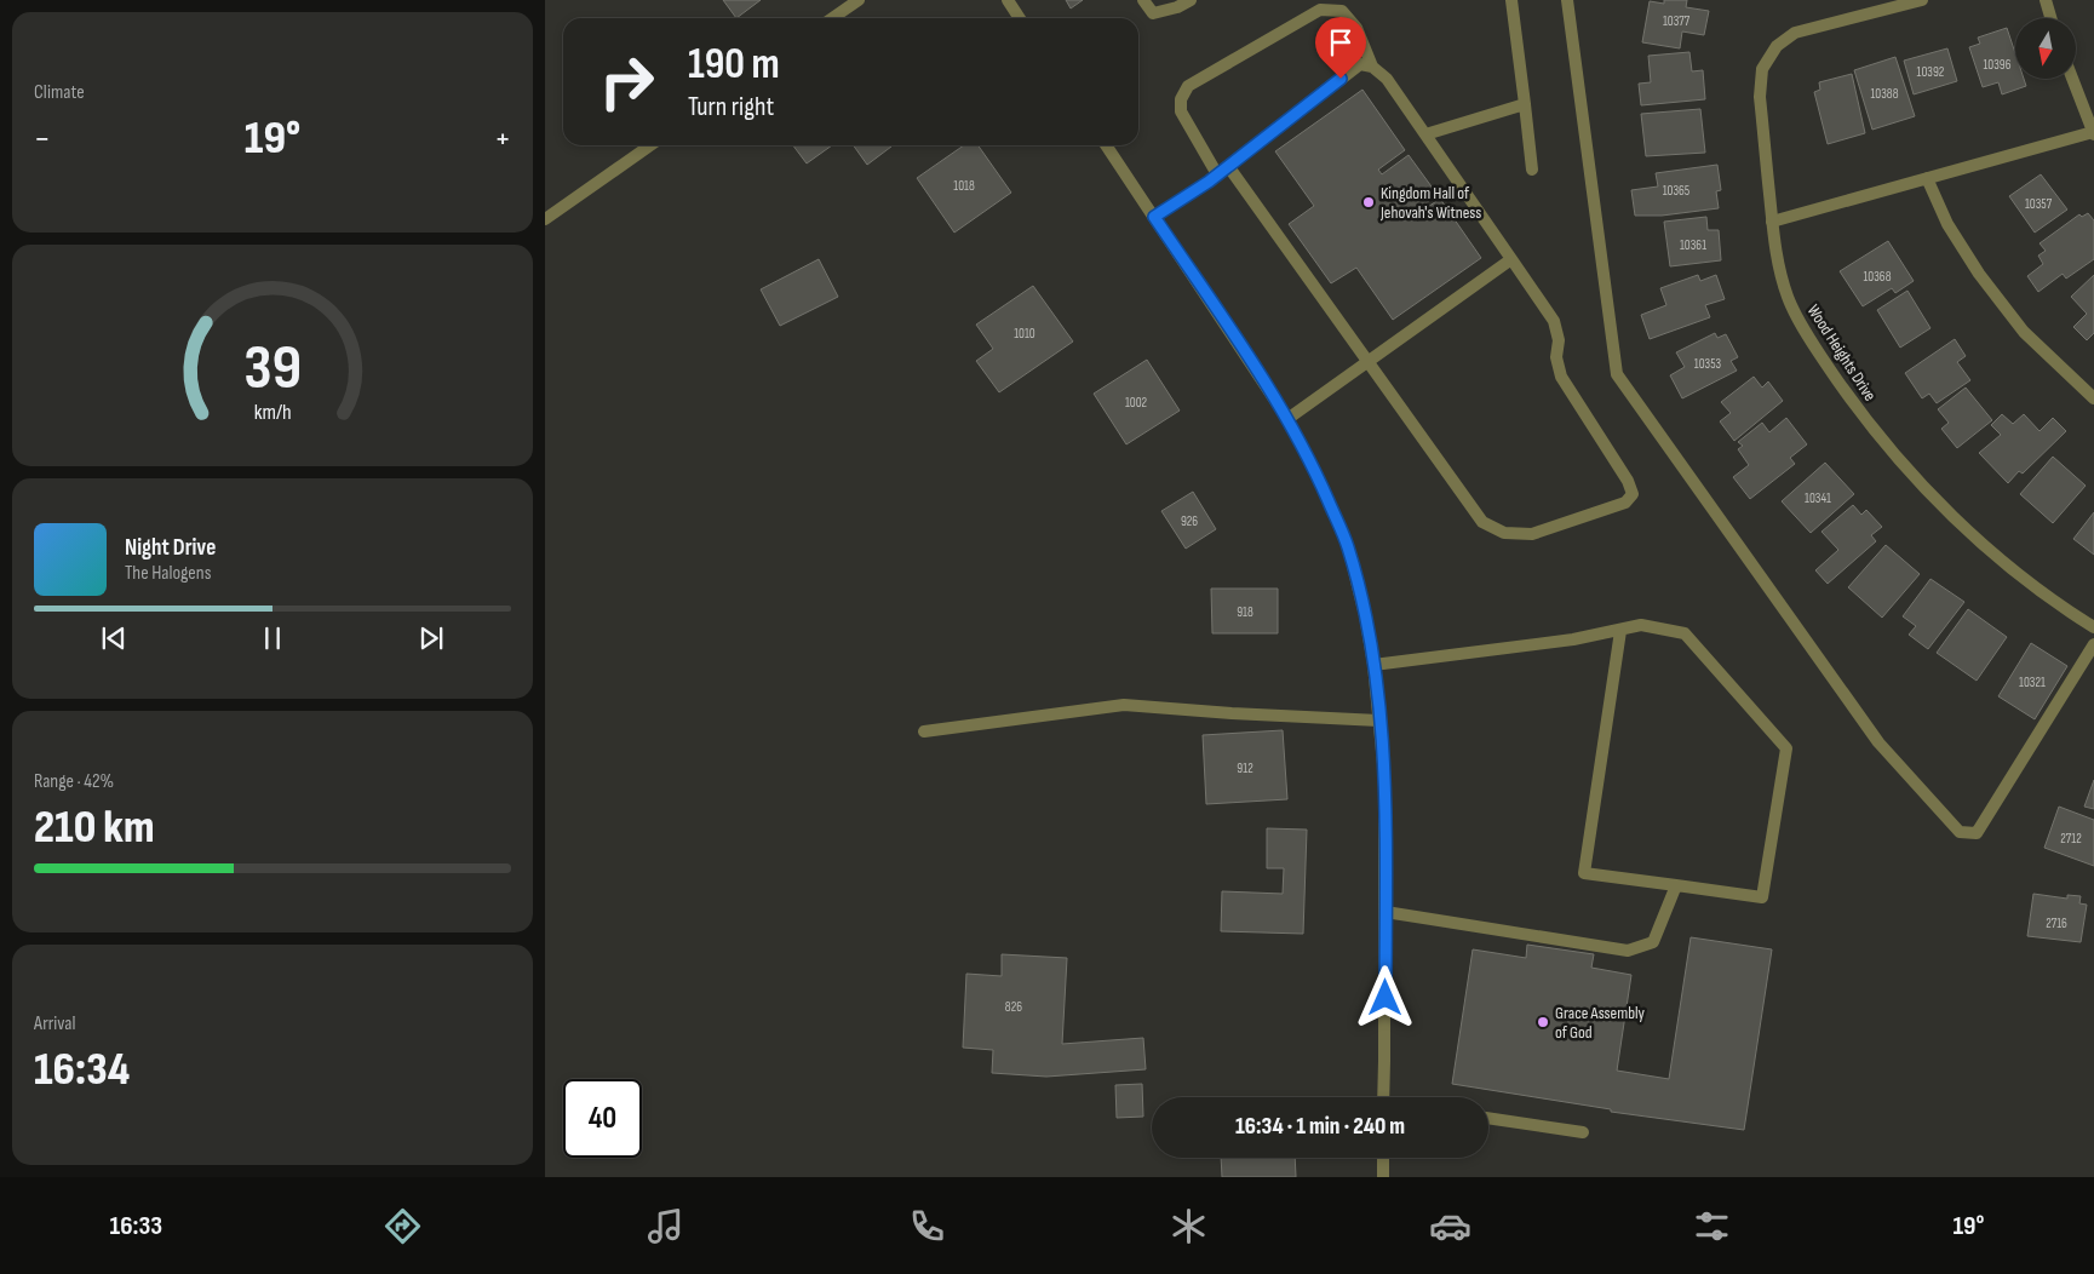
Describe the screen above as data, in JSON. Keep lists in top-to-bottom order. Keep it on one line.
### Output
{"streets":{"street":["Wood Heights Drive"]},"places":["Kingdom Hall of Jehovah's Witness","Grace Assembly of God"],"house_numbers":["10377","10396","10392","10388","1018","10365","10357","10361","10368","1010","10353","1002","10341","926","918","10321","912","2712","2716","826"],"north":"bottom","page":{"tile":["Climate",["Range · 42%","210 km"],["Arrival","16:34"]],"turn":["190 m","Turn right"],"heat":["−","19°","+"],"song":["Night Drive","The Halogens"],"limit":"40","trip":"16:34 · 1 min · 240 m","tabs":["16:33","19°"],"gauge":["39","km/h"]}}
